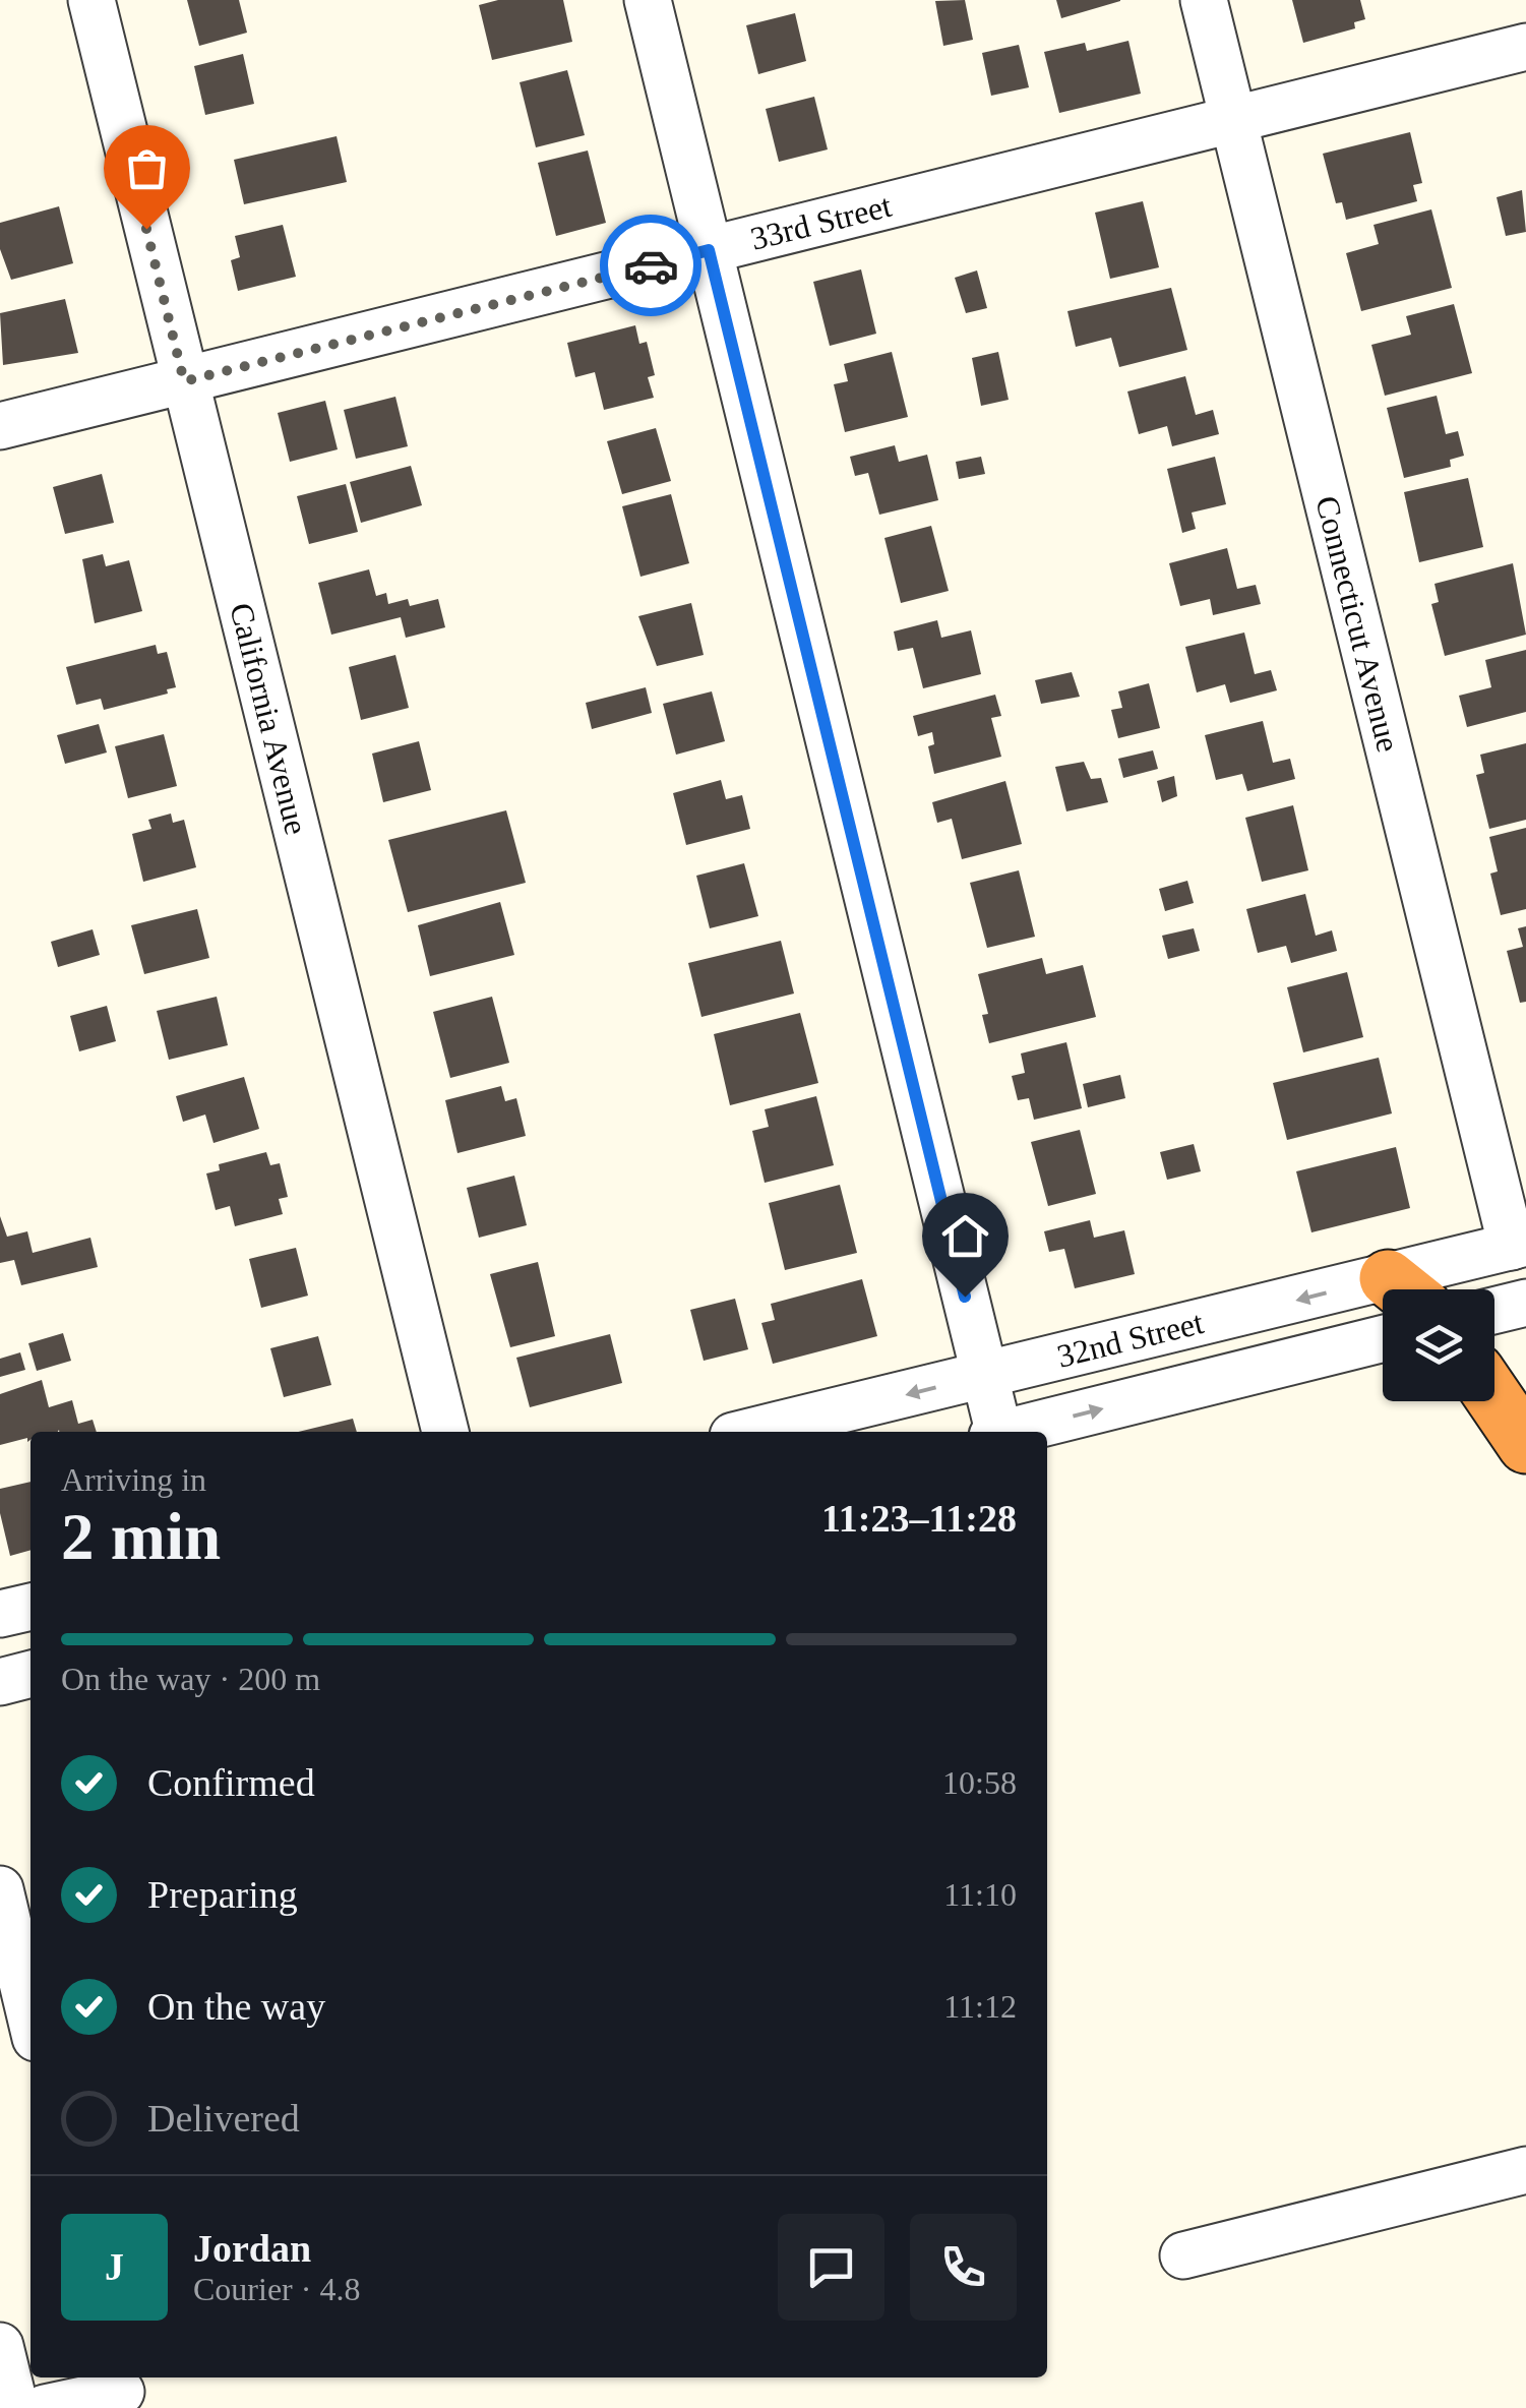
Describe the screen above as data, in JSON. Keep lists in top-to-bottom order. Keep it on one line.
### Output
{"streets":{"street":["33rd Street","Connecticut Avenue","California Avenue","32nd Street"]},"crossings":[["33rd Street","Connecticut Avenue"],["33rd Street","California Avenue"],["Connecticut Avenue","32nd Street"]],"page":{"heading":["2 min","Arriving in","11:23–11:28"],"panel":["Jordan","Courier · 4.8"],"bar":"On the way · 200 m","list":[["Confirmed","10:58"],["Preparing","11:10"],["On the way","11:12"],"Delivered"],"round":"J"}}
